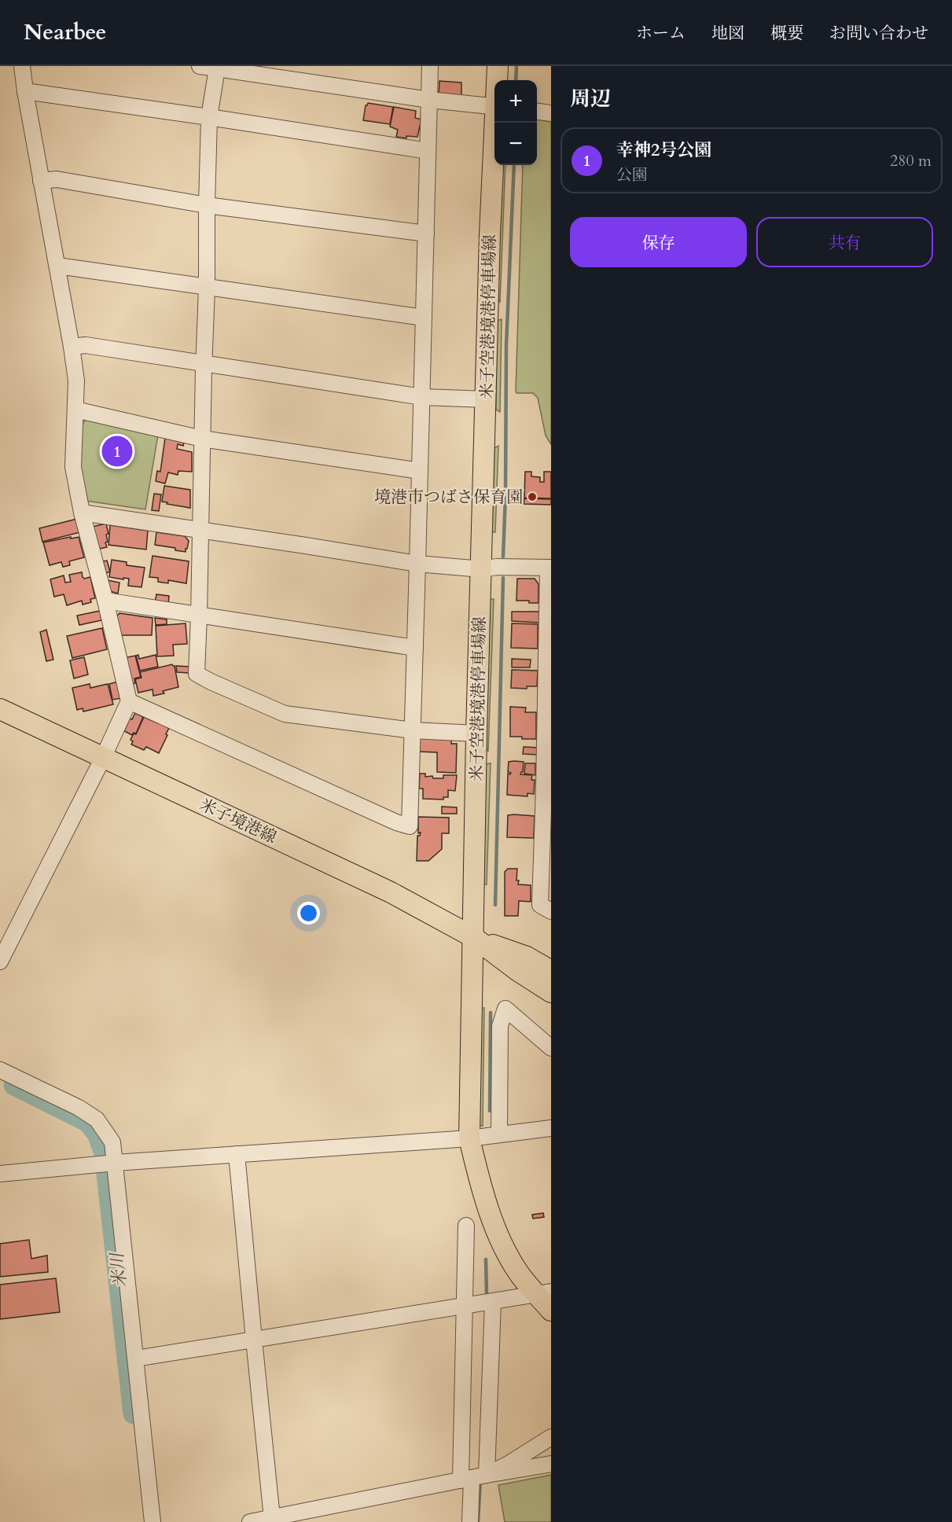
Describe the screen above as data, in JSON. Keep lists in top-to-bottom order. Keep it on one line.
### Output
{"streets":{"main road":["米子空港境港停車場線","米子境港線"]},"crossings":[["米子空港境港停車場線","米子境港線"]],"water":["米川"],"places":["境港市つばさ保育園"],"page":{"header":"Nearbee","nav":["ホーム","地図","概要","お問い合わせ"],"heading":"周辺","map_buttons":["+","−"],"list":[{"mark":"1","name":"幸神2号公園","note":"公園","value":"280 m"}],"buttons":["保存","共有"],"pins":"1"}}
